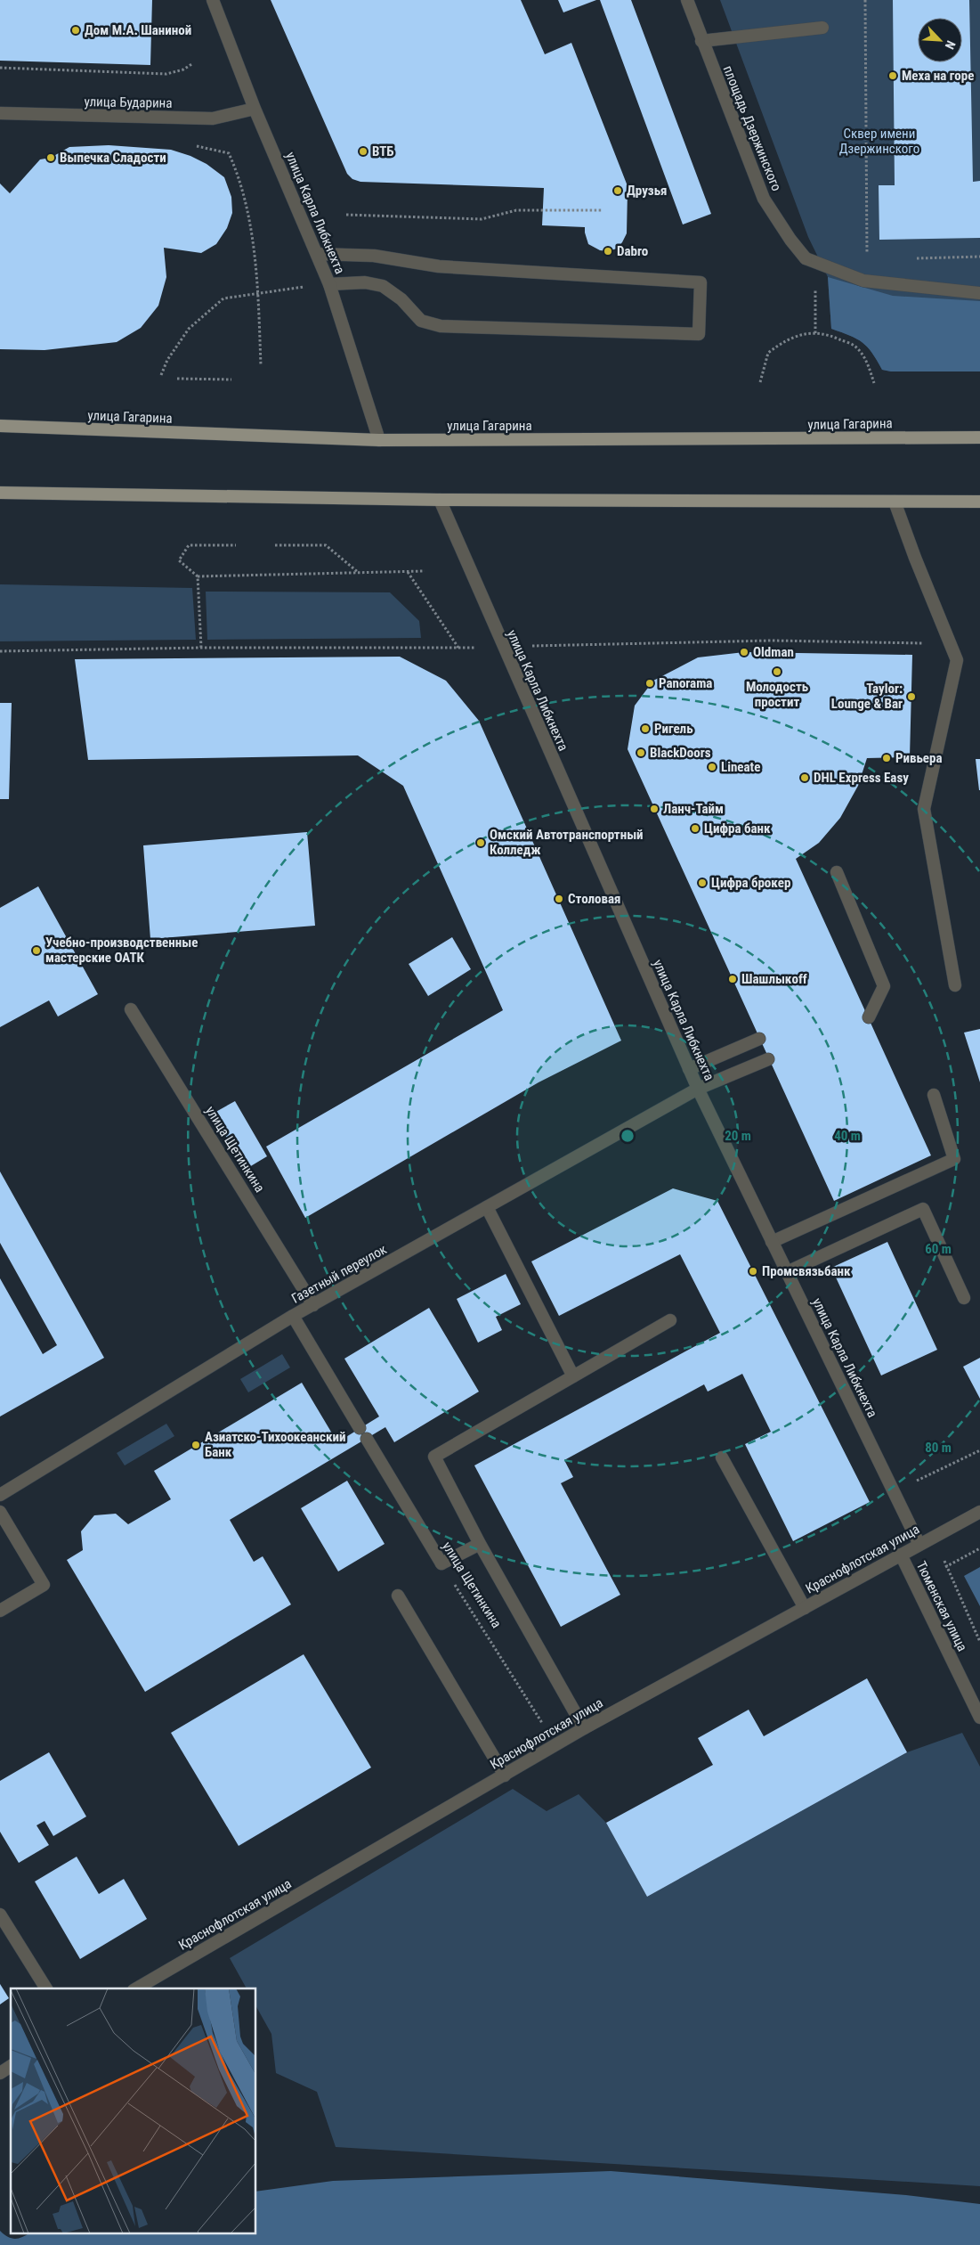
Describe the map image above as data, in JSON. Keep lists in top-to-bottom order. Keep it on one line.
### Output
{"streets":{"main road":["улица Гагарина"],"street":["улица Бударина","площадь Дзержинского","улица Карла Либкнехта","улица Щетинкина","Газетный переулок","Краснофлотская улица","Тюменская улица"]},"crossings":[["улица Бударина","улица Карла Либкнехта"],["улица Карла Либкнехта","улица Гагарина"],["улица Карла Либкнехта","Газетный переулок"],["улица Карла Либкнехта","Краснофлотская улица"],["улица Щетинкина","Газетный переулок"],["улица Щетинкина","Краснофлотская улица"],["Краснофлотская улица","Тюменская улица"]],"parks":["Сквер имени Дзержинского"],"places":["Дом М.А. Шаниной","Меха на горе","ВТБ","Выпечка Сладости","Друзья","Dabro","Oldman","Молодость простит","Panorama","Taylor: Lounge & Bar","Ригель","BlackDoors","Ривьера","Lineate","DHL Express Easy","Ланч-Тайм","Цифра банк","Омский Автотранспортный Колледж","Цифра брокер","Столовая","Учебно-производственные мастерские ОАТК","Шашлыкoff","Промсвязьбанк","Азиатско-Тихоокеанский Банк"],"north":"bottom right","rings":["20 m","40 m","60 m","80 m"]}
